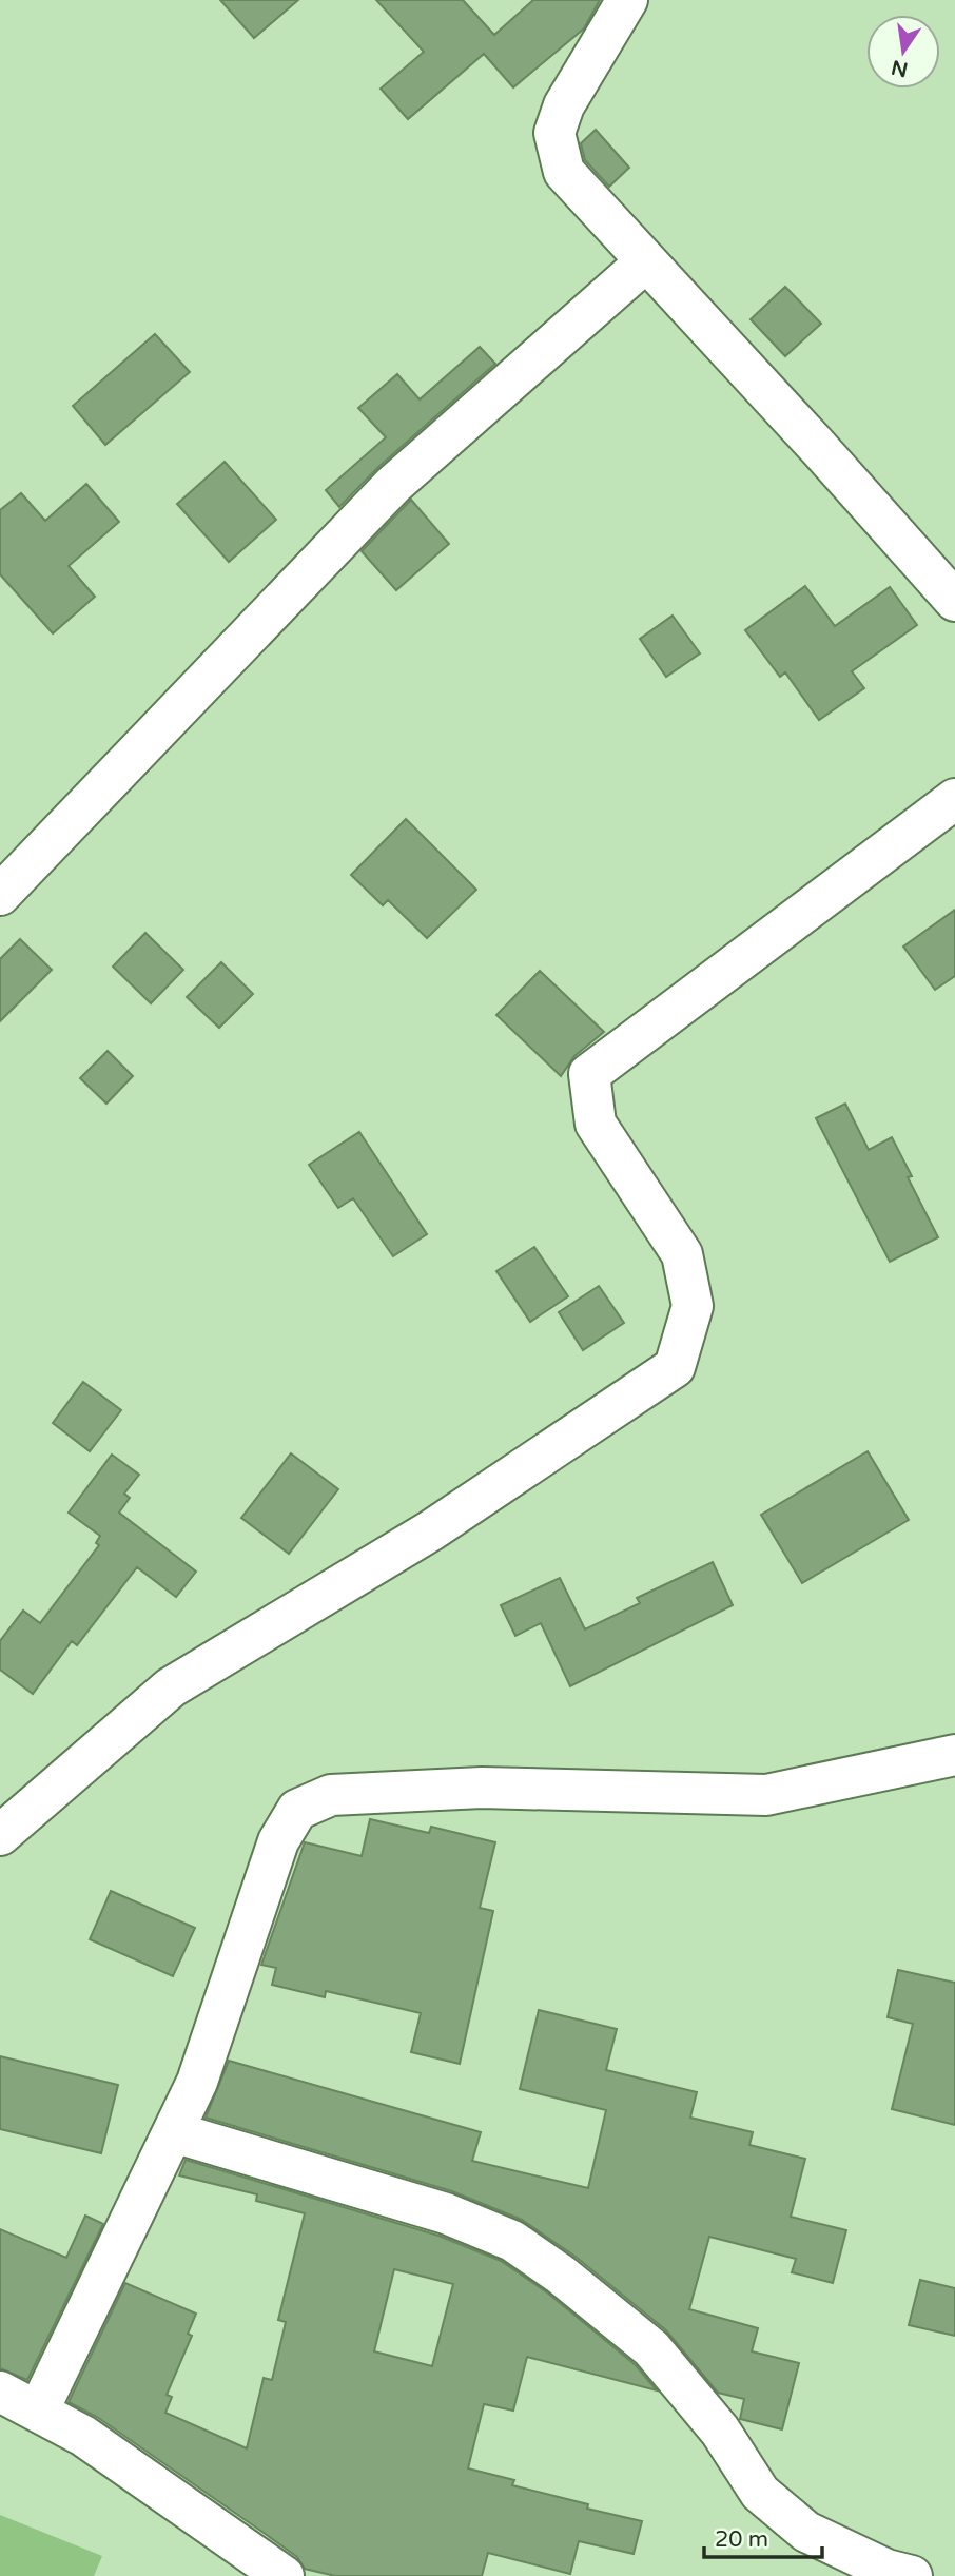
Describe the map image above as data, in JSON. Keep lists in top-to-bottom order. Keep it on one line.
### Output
{"scale_bar":"20 m","north":"bottom"}
